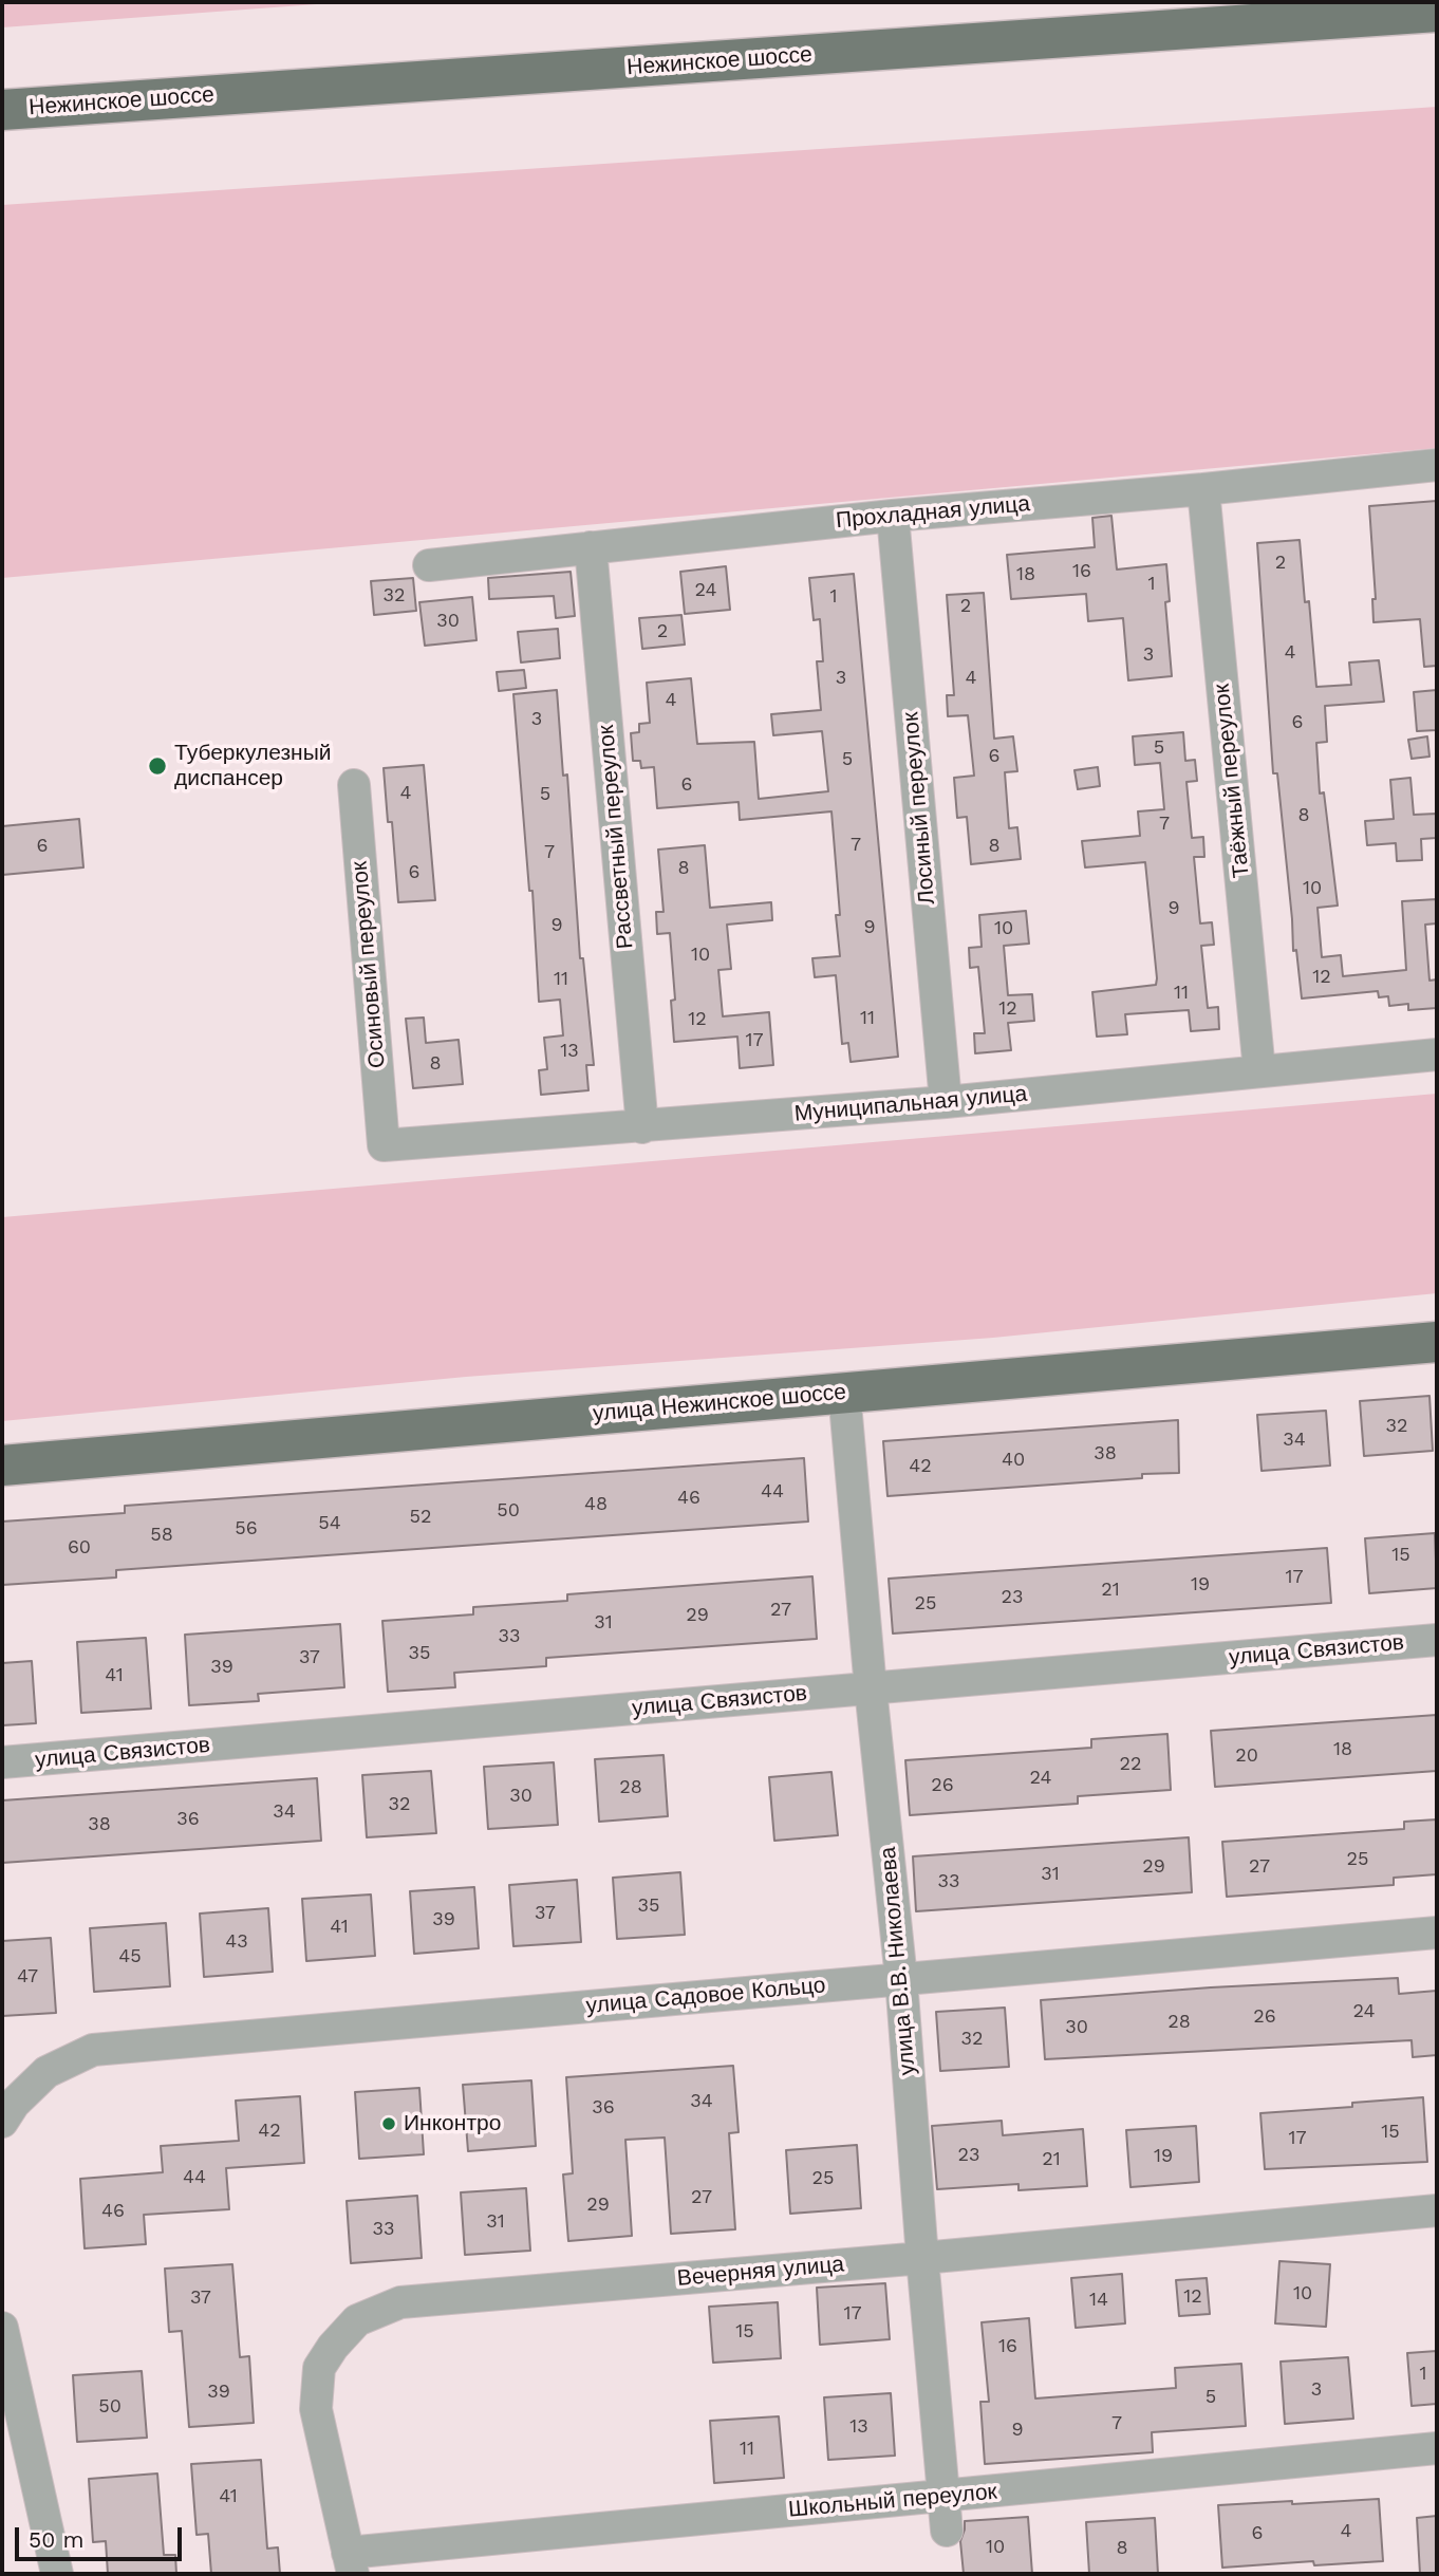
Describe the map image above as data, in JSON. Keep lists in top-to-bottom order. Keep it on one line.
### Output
{"streets":{"main road":["Нежинское шоссе","улица Нежинское шоссе"],"street":["Прохладная улица","Таёжный переулок","Лосиный переулок","Рассветный переулок","Осиновый переулок","Муниципальная улица","улица Связистов","улица В.В. Николаева","улица Садовое Кольцо","Вечерняя улица","Школьный переулок"]},"crossings":[["Прохладная улица","Таёжный переулок"],["Прохладная улица","Лосиный переулок"],["Прохладная улица","Рассветный переулок"],["Таёжный переулок","Муниципальная улица"],["Лосиный переулок","Муниципальная улица"],["Рассветный переулок","Муниципальная улица"],["Осиновый переулок","Муниципальная улица"],["улица Нежинское шоссе","улица В.В. Николаева"],["улица Связистов","улица В.В. Николаева"],["улица В.В. Николаева","улица Садовое Кольцо"],["улица В.В. Николаева","Вечерняя улица"],["улица В.В. Николаева","Школьный переулок"],["Вечерняя улица","Школьный переулок"]],"places":["Туберкулезный диспансер","Инконтро"],"house_numbers":["2","16","18","1","24","32","1","2","30","2","4","3","3","4","4","3","6","5","6","5","6","4","5","8","7","7","6","8","7","8","6","10","9","9","9","10","10","12","11","11","12","11","12","17","13","8","32","34","38","40","42","44","46","48","50","52","54","56","58","60","15","17","19","21","23","25","27","29","31","33","35","37","39","41","18","20","22","24","26","28","30","32","34","36","38","25","29","27","31","33","35","37","39","41","43","45","47","24","26","28","30","32","34","36","42","15","17","23","19","21","44","25","27","29","46","31","33","10","12","37","14","17","15","16","1","3","39","5","50","7","13","9","11","41","4","6","10","8"],"scale_bar":"50 m"}
